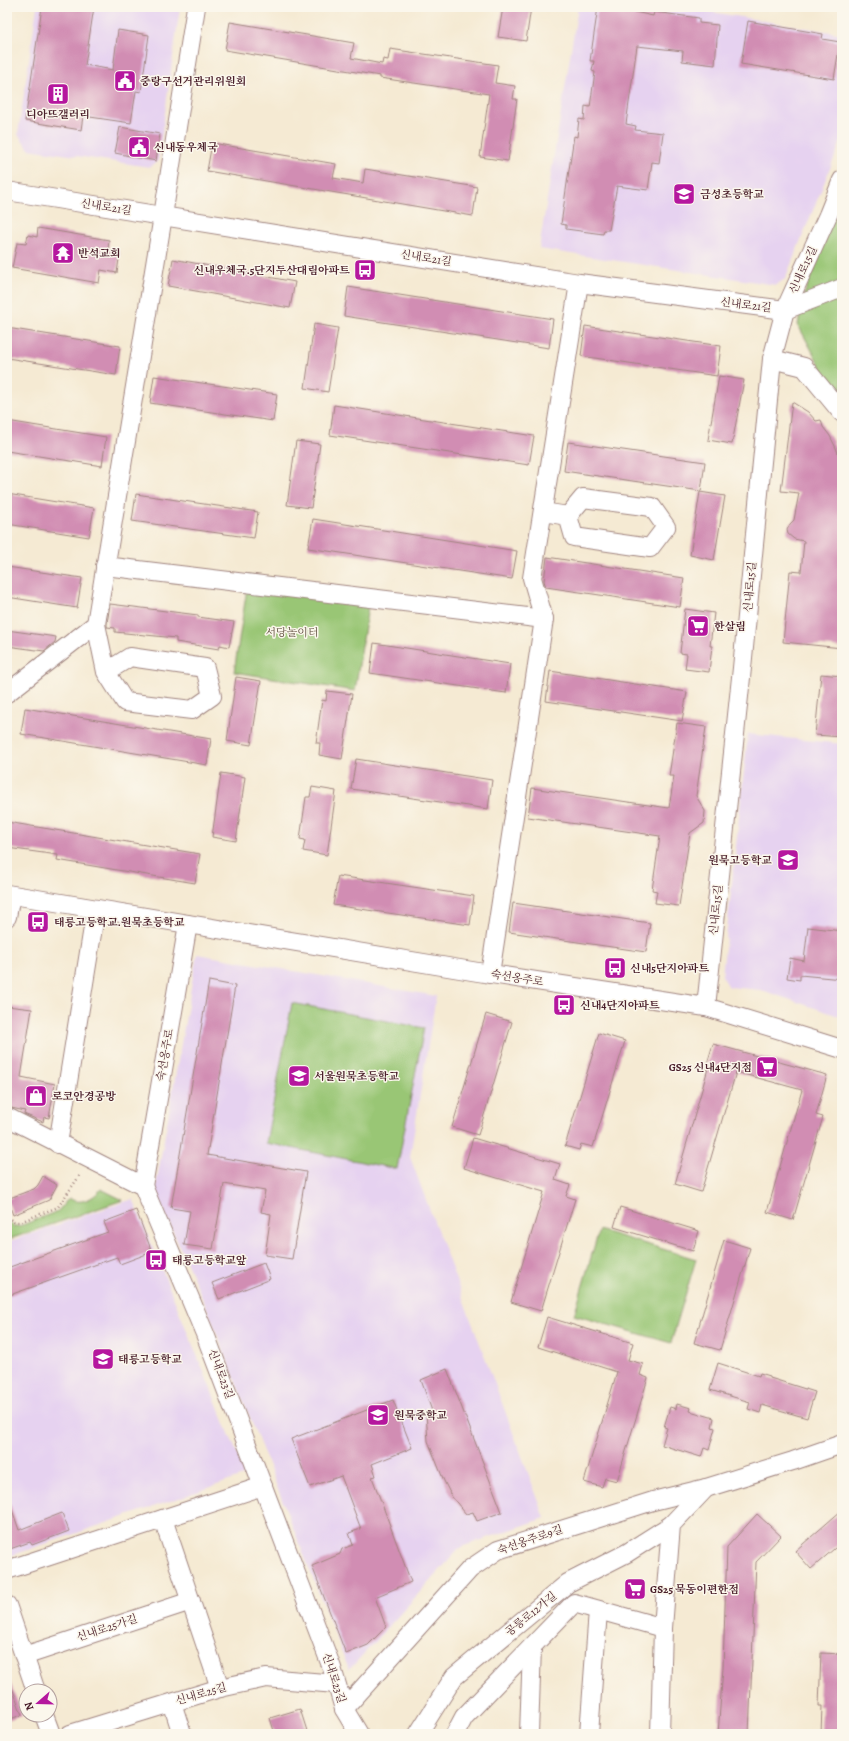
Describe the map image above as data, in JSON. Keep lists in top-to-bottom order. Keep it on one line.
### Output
{"streets":{"street":["신내로21길","신내로15길","숙선옹주로","신내로23길","숙선옹주로9길","공릉로12가길","신내로25가길","신내로25길"]},"crossings":[["신내로21길","신내로15길"],["신내로15길","숙선옹주로"],["숙선옹주로","신내로23길"],["신내로23길","숙선옹주로9길"],["신내로23길","신내로25길"],["숙선옹주로9길","공릉로12가길"]],"parks":["서당놀이터"],"places":{"public building":["중랑구선거관리위원회","신내동우체국"],"building":["디아뜨갤러리"],"school or university":["금성초등학교","원묵고등학교","서울원묵초등학교","태릉고등학교","원묵중학교"],"temple":["반석교회"],"bus stop":["신내우체국.5단지두산대림아파트","태릉고등학교.원묵초등학교","신내5단지아파트","신내4단지아파트","태릉고등학교앞"],"supermarket":["한살림","GS25 신내4단지점","GS25 묵동이편한점"],"shop":["로코안경공방"]},"north":"left"}
